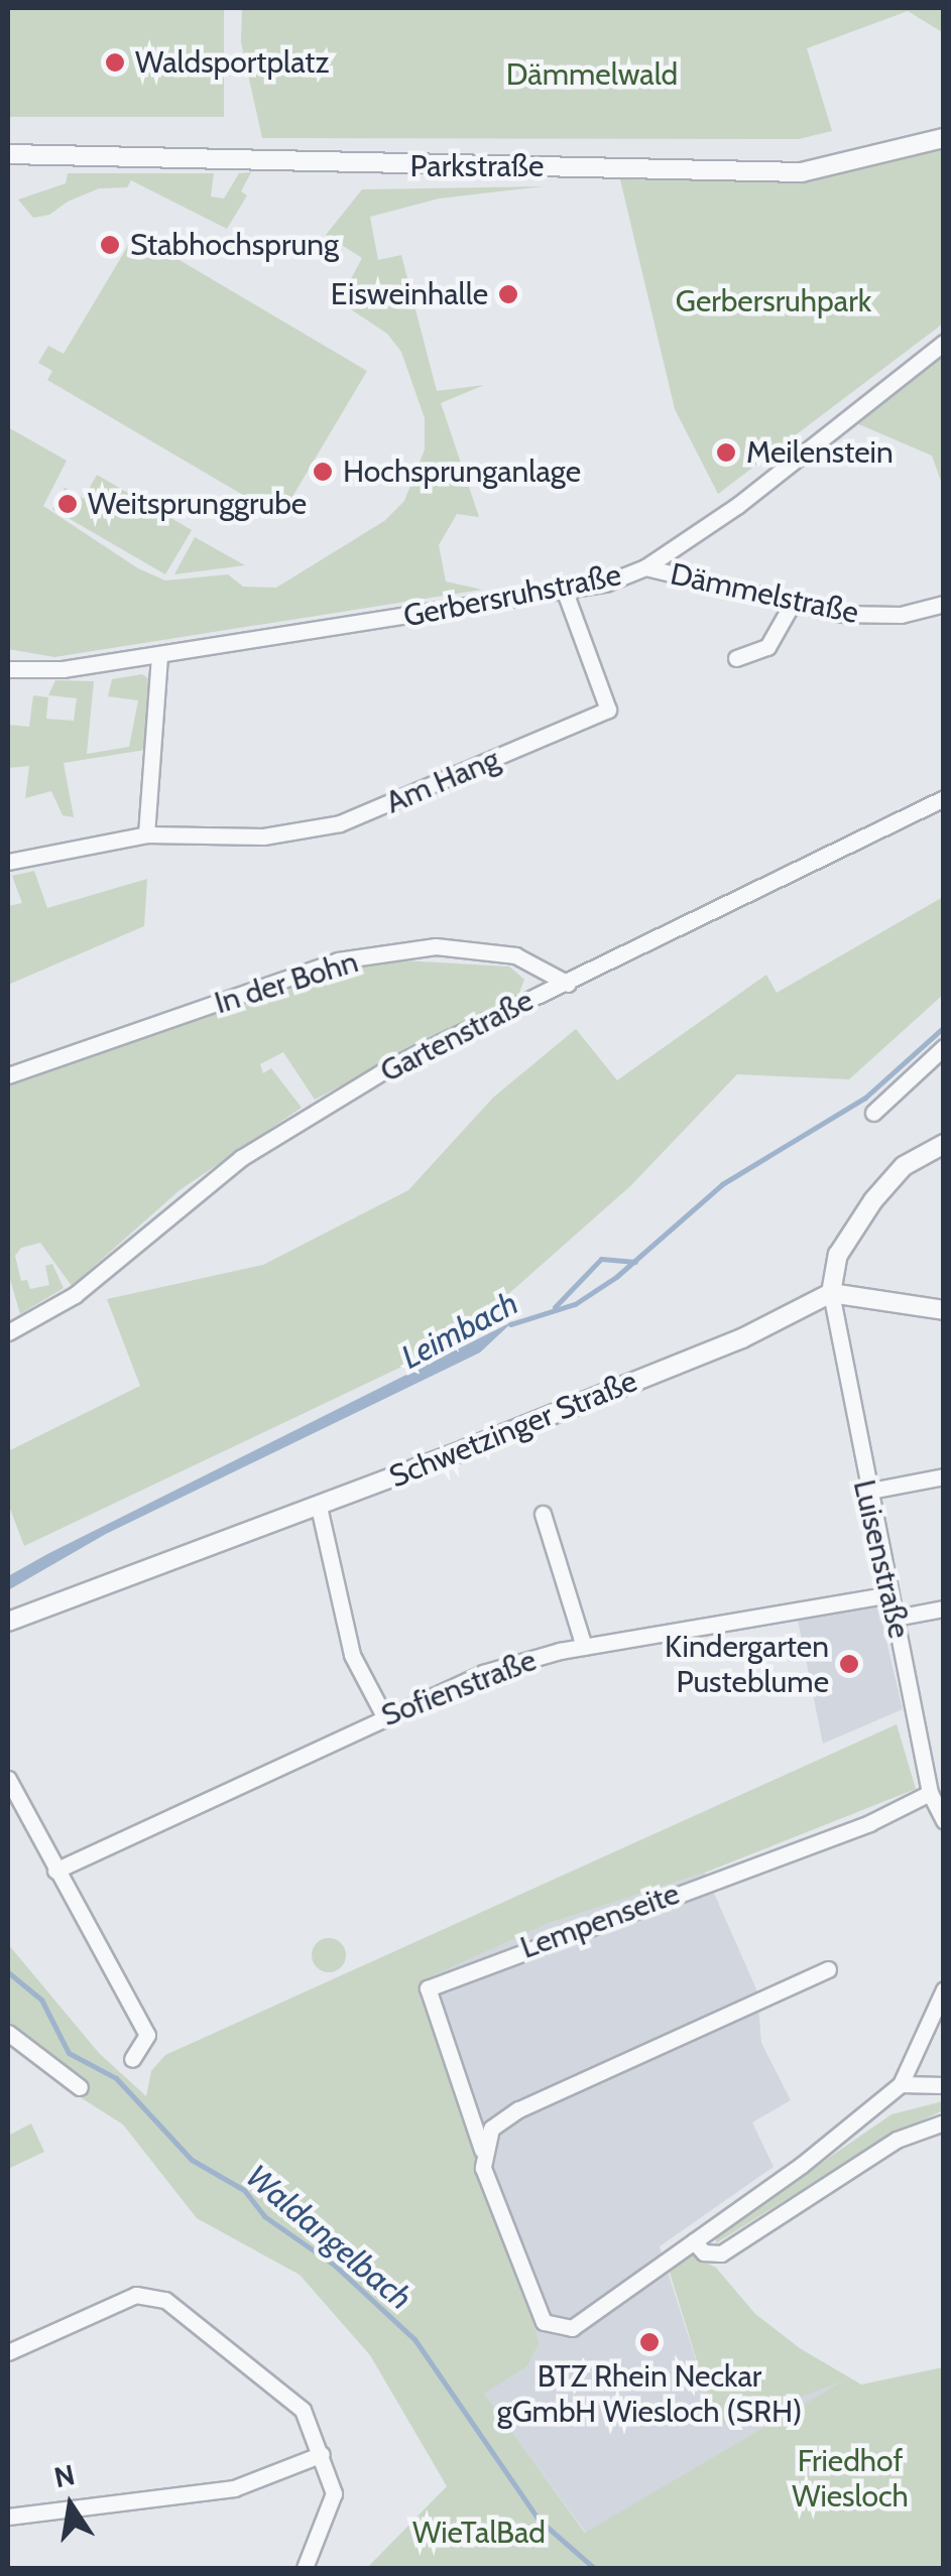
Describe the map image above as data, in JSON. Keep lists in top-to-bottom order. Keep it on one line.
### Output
{"streets":{"street":["Parkstraße","Dämmelstraße","Gerbersruhstraße","Am Hang","In der Bohn","Gartenstraße","Schwetzinger Straße","Luisenstraße","Sofienstraße","Lempenseite"]},"crossings":[["Dämmelstraße","Gerbersruhstraße"],["Gerbersruhstraße","Am Hang"],["In der Bohn","Gartenstraße"],["Schwetzinger Straße","Luisenstraße"],["Luisenstraße","Sofienstraße"],["Luisenstraße","Lempenseite"]],"water":["Leimbach","Waldangelbach"],"parks":["Dämmelwald","Gerbersruhpark","Friedhof Wiesloch","WieTalBad"],"places":["Waldsportplatz","Stabhochsprung","Eisweinhalle","Meilenstein","Hochsprunganlage","Weitsprunggrube","Kindergarten Pusteblume","BTZ Rhein Neckar gGmbH Wiesloch (SRH)"],"north":"top"}
